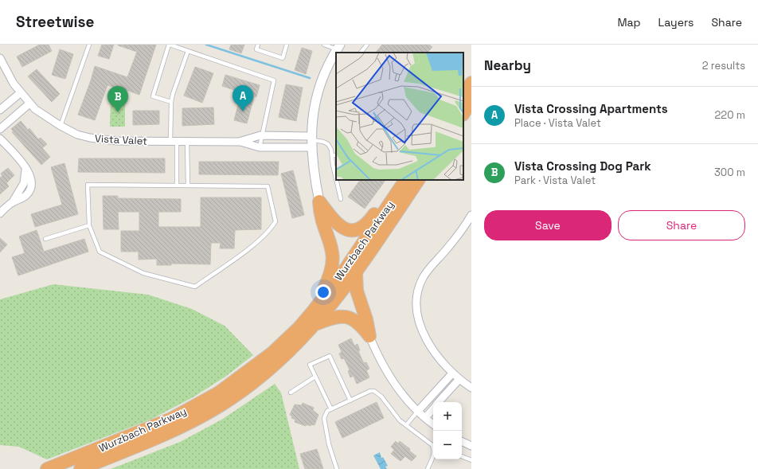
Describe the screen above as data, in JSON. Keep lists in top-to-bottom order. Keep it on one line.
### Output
{"streets":{"highway":["Wurzbach Parkway"],"street":["Vista Valet"]},"page":{"header":"Streetwise","nav":["Map","Layers","Share"],"heading":["Nearby","2 results"],"pins":["A","B"],"list":[{"mark":"A","name":"Vista Crossing Apartments","note":"Place · Vista Valet","value":"220 m"},{"mark":"B","name":"Vista Crossing Dog Park","note":"Park · Vista Valet","value":"300 m"}],"buttons":["Save","Share"],"map_buttons":["+","−"]}}
